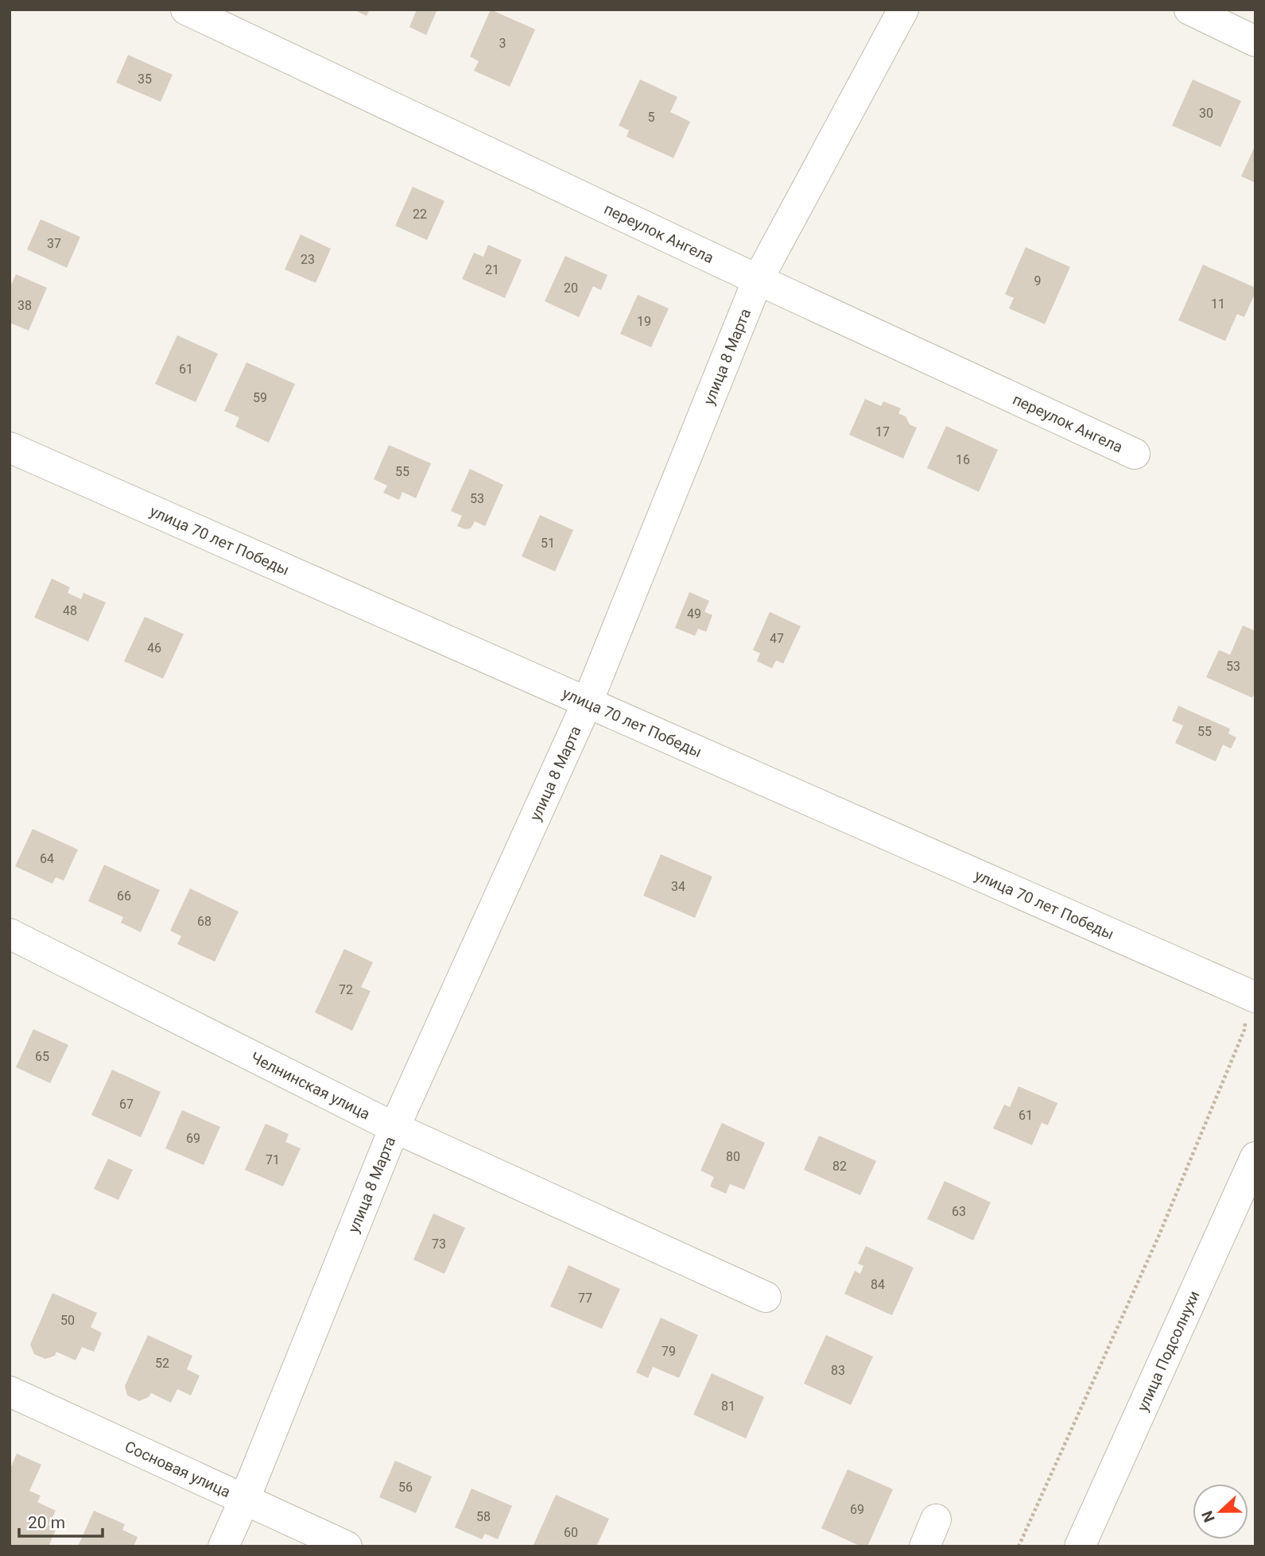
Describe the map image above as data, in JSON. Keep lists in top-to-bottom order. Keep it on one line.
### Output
{"streets":{"street":["переулок Ангела","улица 8 Марта","улица 70 лет Победы","Челнинская улица","улица Подсолнухи","Сосновая улица"]},"crossings":[["переулок Ангела","улица 8 Марта"],["улица 8 Марта","улица 70 лет Победы"],["улица 8 Марта","Челнинская улица"],["улица 8 Марта","Сосновая улица"]],"house_numbers":["3","35","30","5","22","37","23","21","9","20","11","38","19","61","59","17","16","55","53","51","48","49","47","46","53","55","64","34","66","68","72","65","67","61","69","80","71","82","63","73","84","77","50","79","52","83","81","56","69","58","60"],"scale_bar":"20 m","north":"left"}
